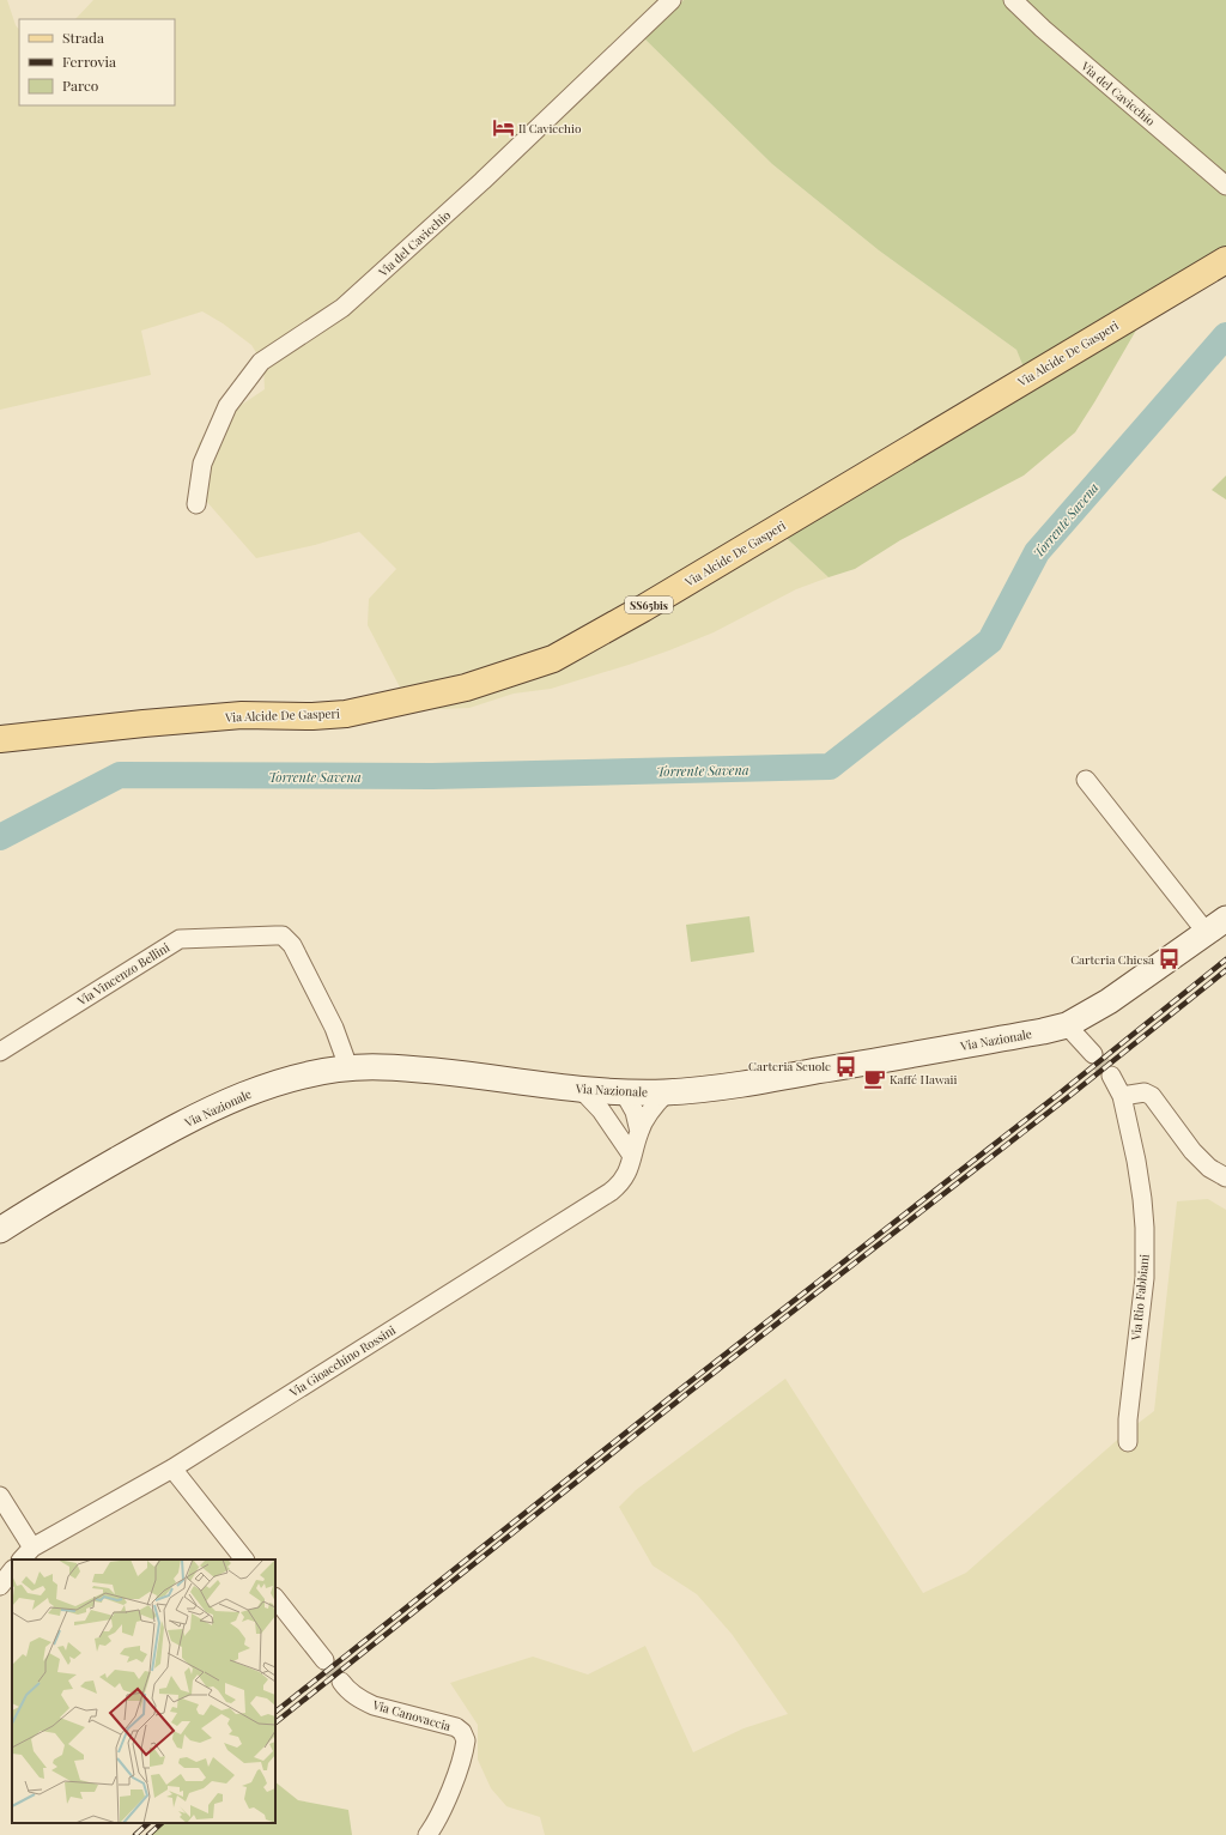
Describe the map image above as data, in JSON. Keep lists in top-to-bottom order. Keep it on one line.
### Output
{"streets":{"main road":["Via Alcide De Gasperi","SS65bis","Via Nazionale"],"street":["Via del Cavicchio","Via Vincenzo Bellini","Via Rio Fabbiani","Via Gioacchino Rossini","Via Canovaccia"]},"crossings":[["Via Vincenzo Bellini","Via Nazionale"],["Via Nazionale","Via Gioacchino Rossini"]],"water":["Torrente Savena"],"places":{"hotel":["Il Cavicchio"],"bus stop":["Carteria Chiesa","Carteria Scuole"],"cafe":["Kaffé Hawaii"]},"legend":["Strada","Ferrovia","Parco"]}
